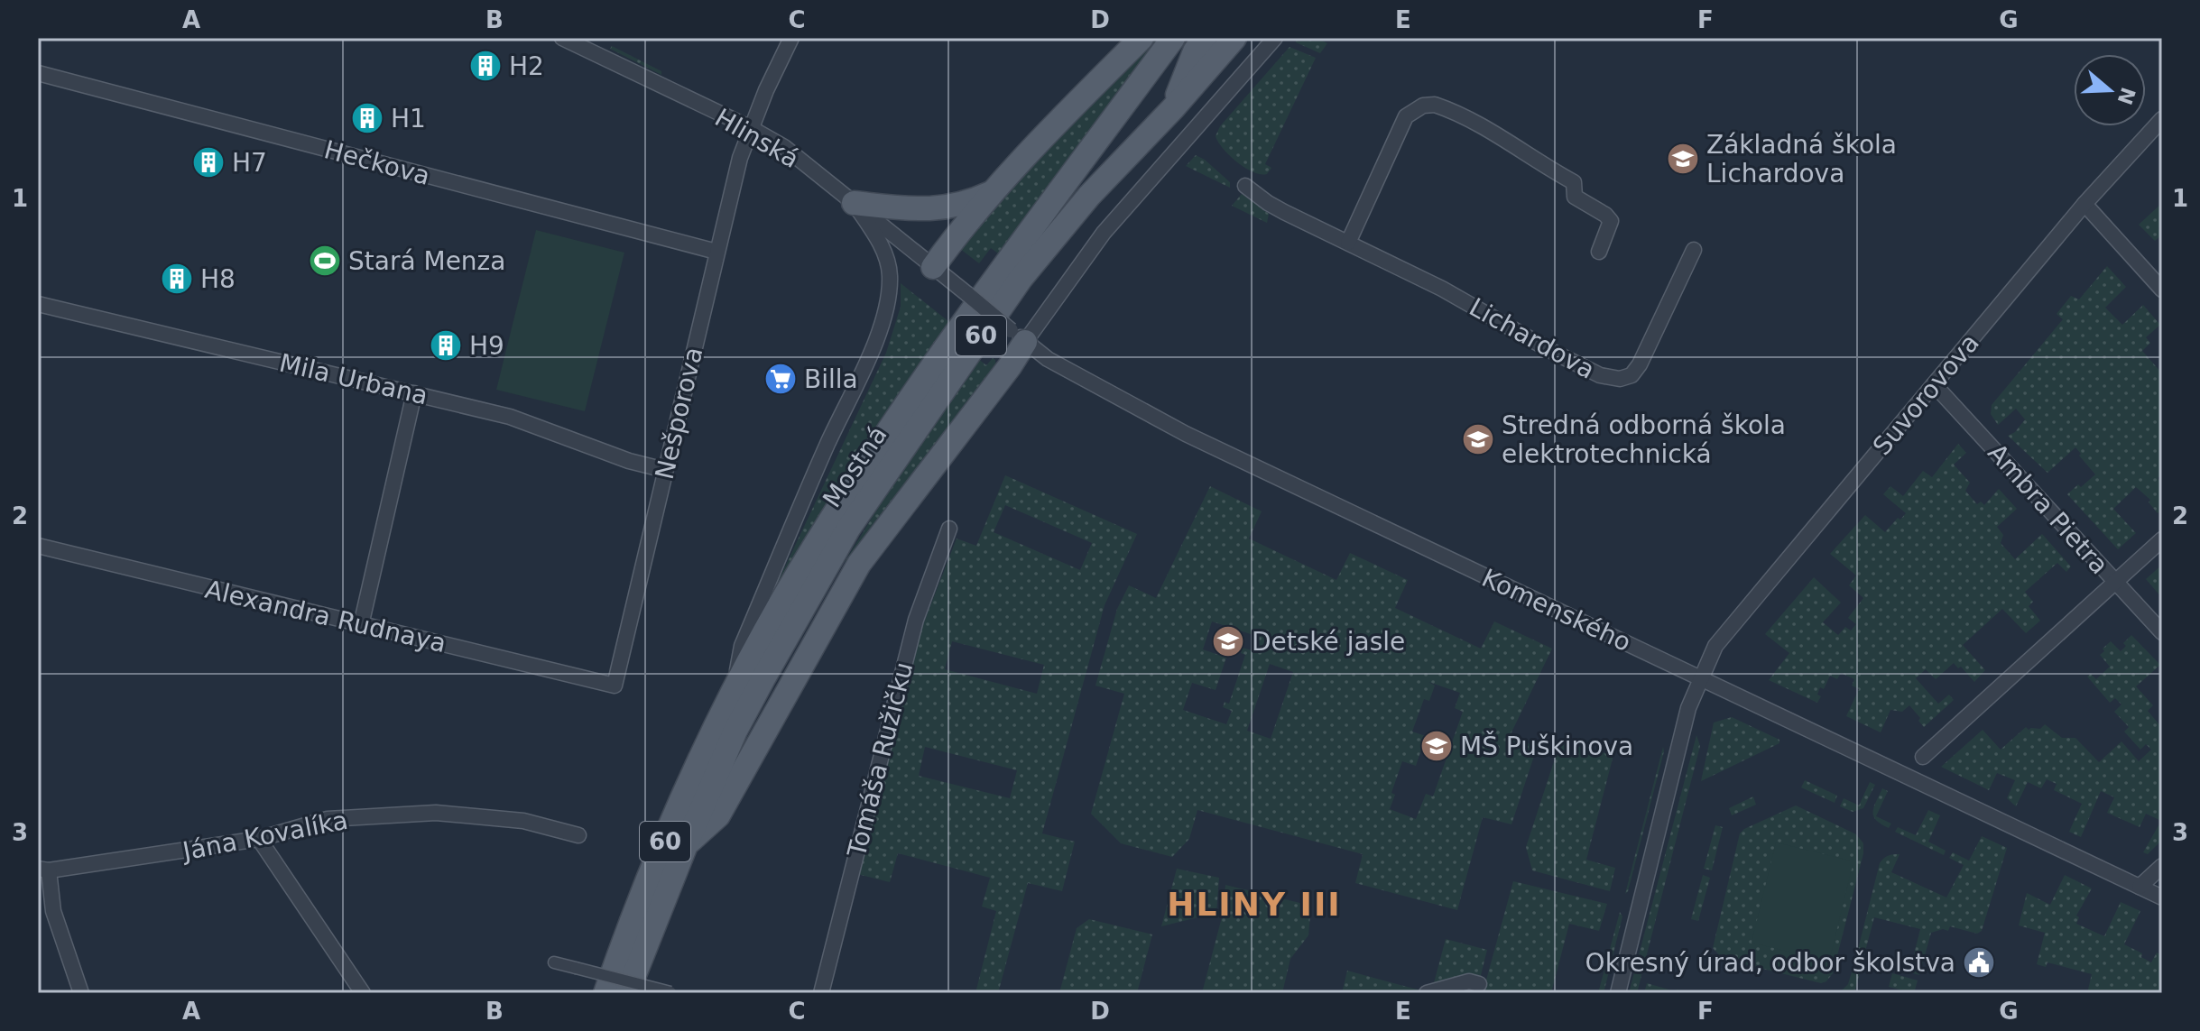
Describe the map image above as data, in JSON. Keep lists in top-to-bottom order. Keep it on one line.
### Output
{"streets":{"main road":["60","Mostná"],"street":["Hlinská","Hečkova","Lichardova","Mila Urbana","Suvorovova","Nešporova","Ambra Pietra","Komenského","Alexandra Rudnaya","Tomáša Ružičku","Jána Kovalíka"]},"crossings":[["Hlinská","Nešporova"],["Hlinská","Komenského"],["Hečkova","Nešporova"],["Mila Urbana","Nešporova"],["Suvorovova","Ambra Pietra"],["Suvorovova","Komenského"],["Nešporova","Alexandra Rudnaya"]],"districts":["HLINY III"],"places":{"building":["H2","H1","H7","H8","H9"],"school or university":["Základná škola Lichardova","Stredná odborná škola elektrotechnická","Detské jasle","MŠ Puškinova"],"sports":["Stará Menza"],"supermarket":["Billa"],"public building":["Okresný úrad, odbor školstva"]},"north":"right","grid":{"columns":["A","B","C","D","E","F","G"],"rows":["1","2","3"]}}
